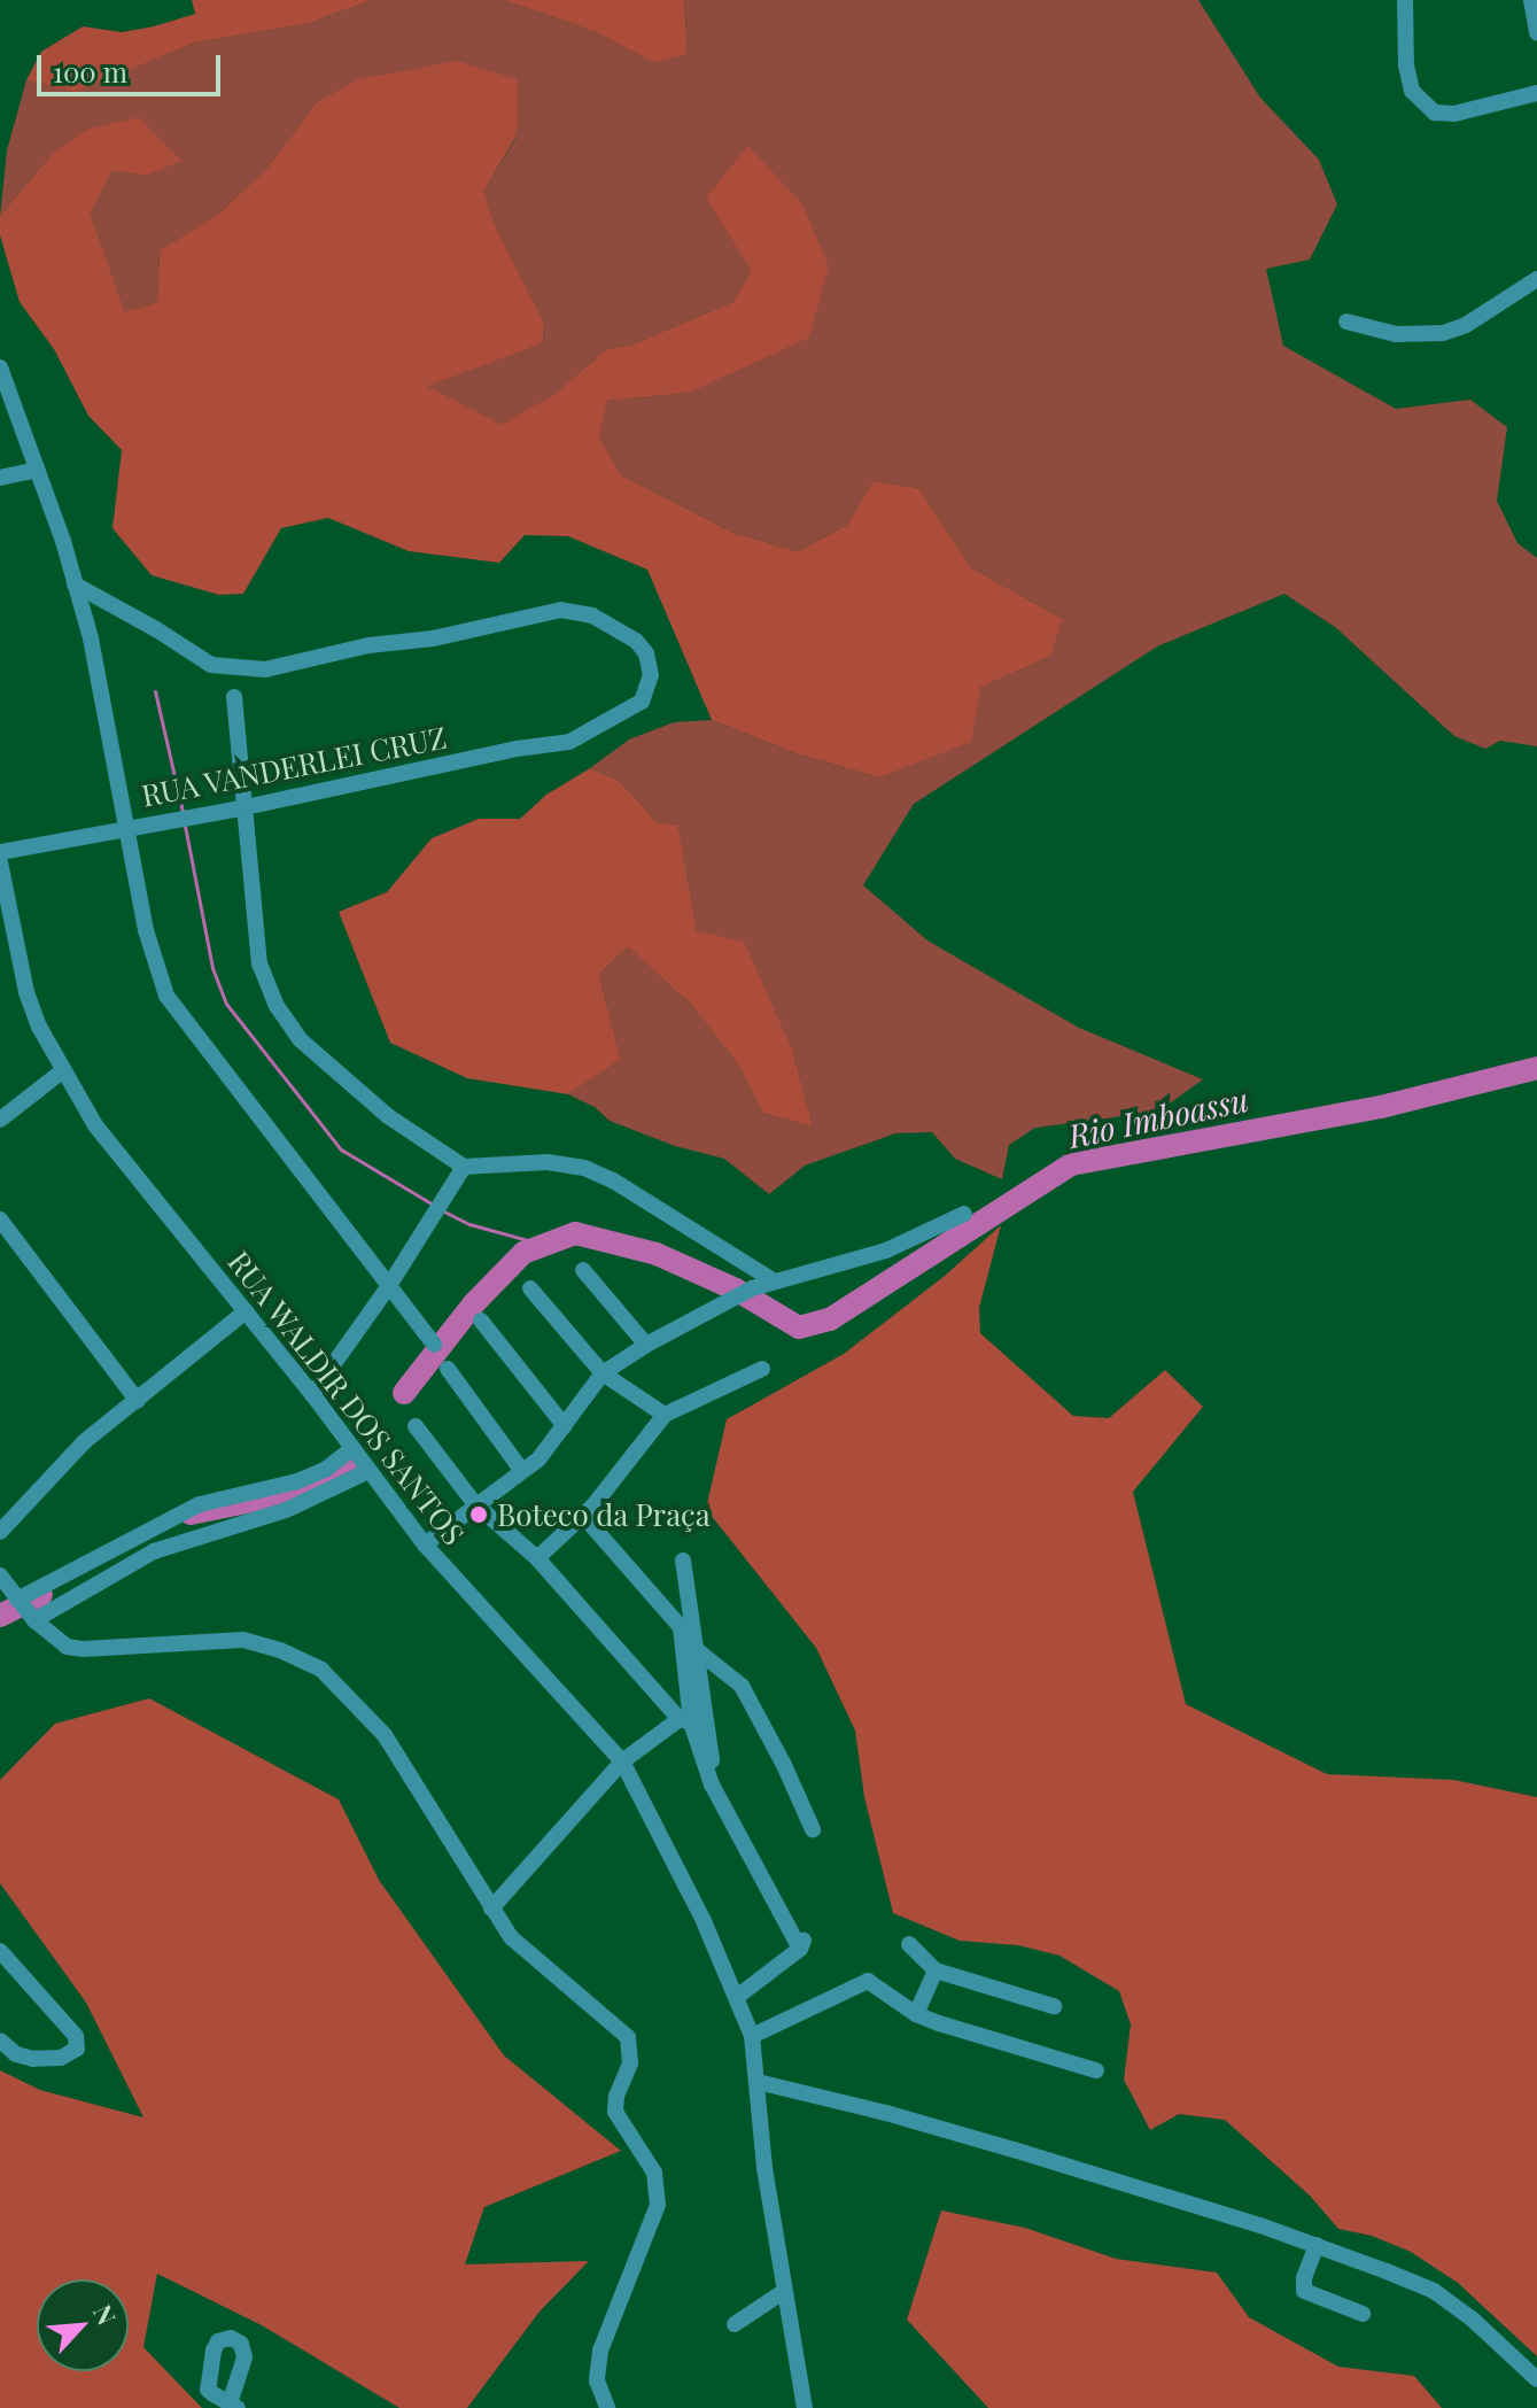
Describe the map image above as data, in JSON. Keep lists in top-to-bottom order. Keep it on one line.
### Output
{"streets":{"street":["RUA VANDERLEI CRUZ","RUA WALDIR DOS SANTOS"]},"water":["Rio Imboassu"],"places":["Boteco da Praça"],"scale_bar":"100 m","north":"top right"}
